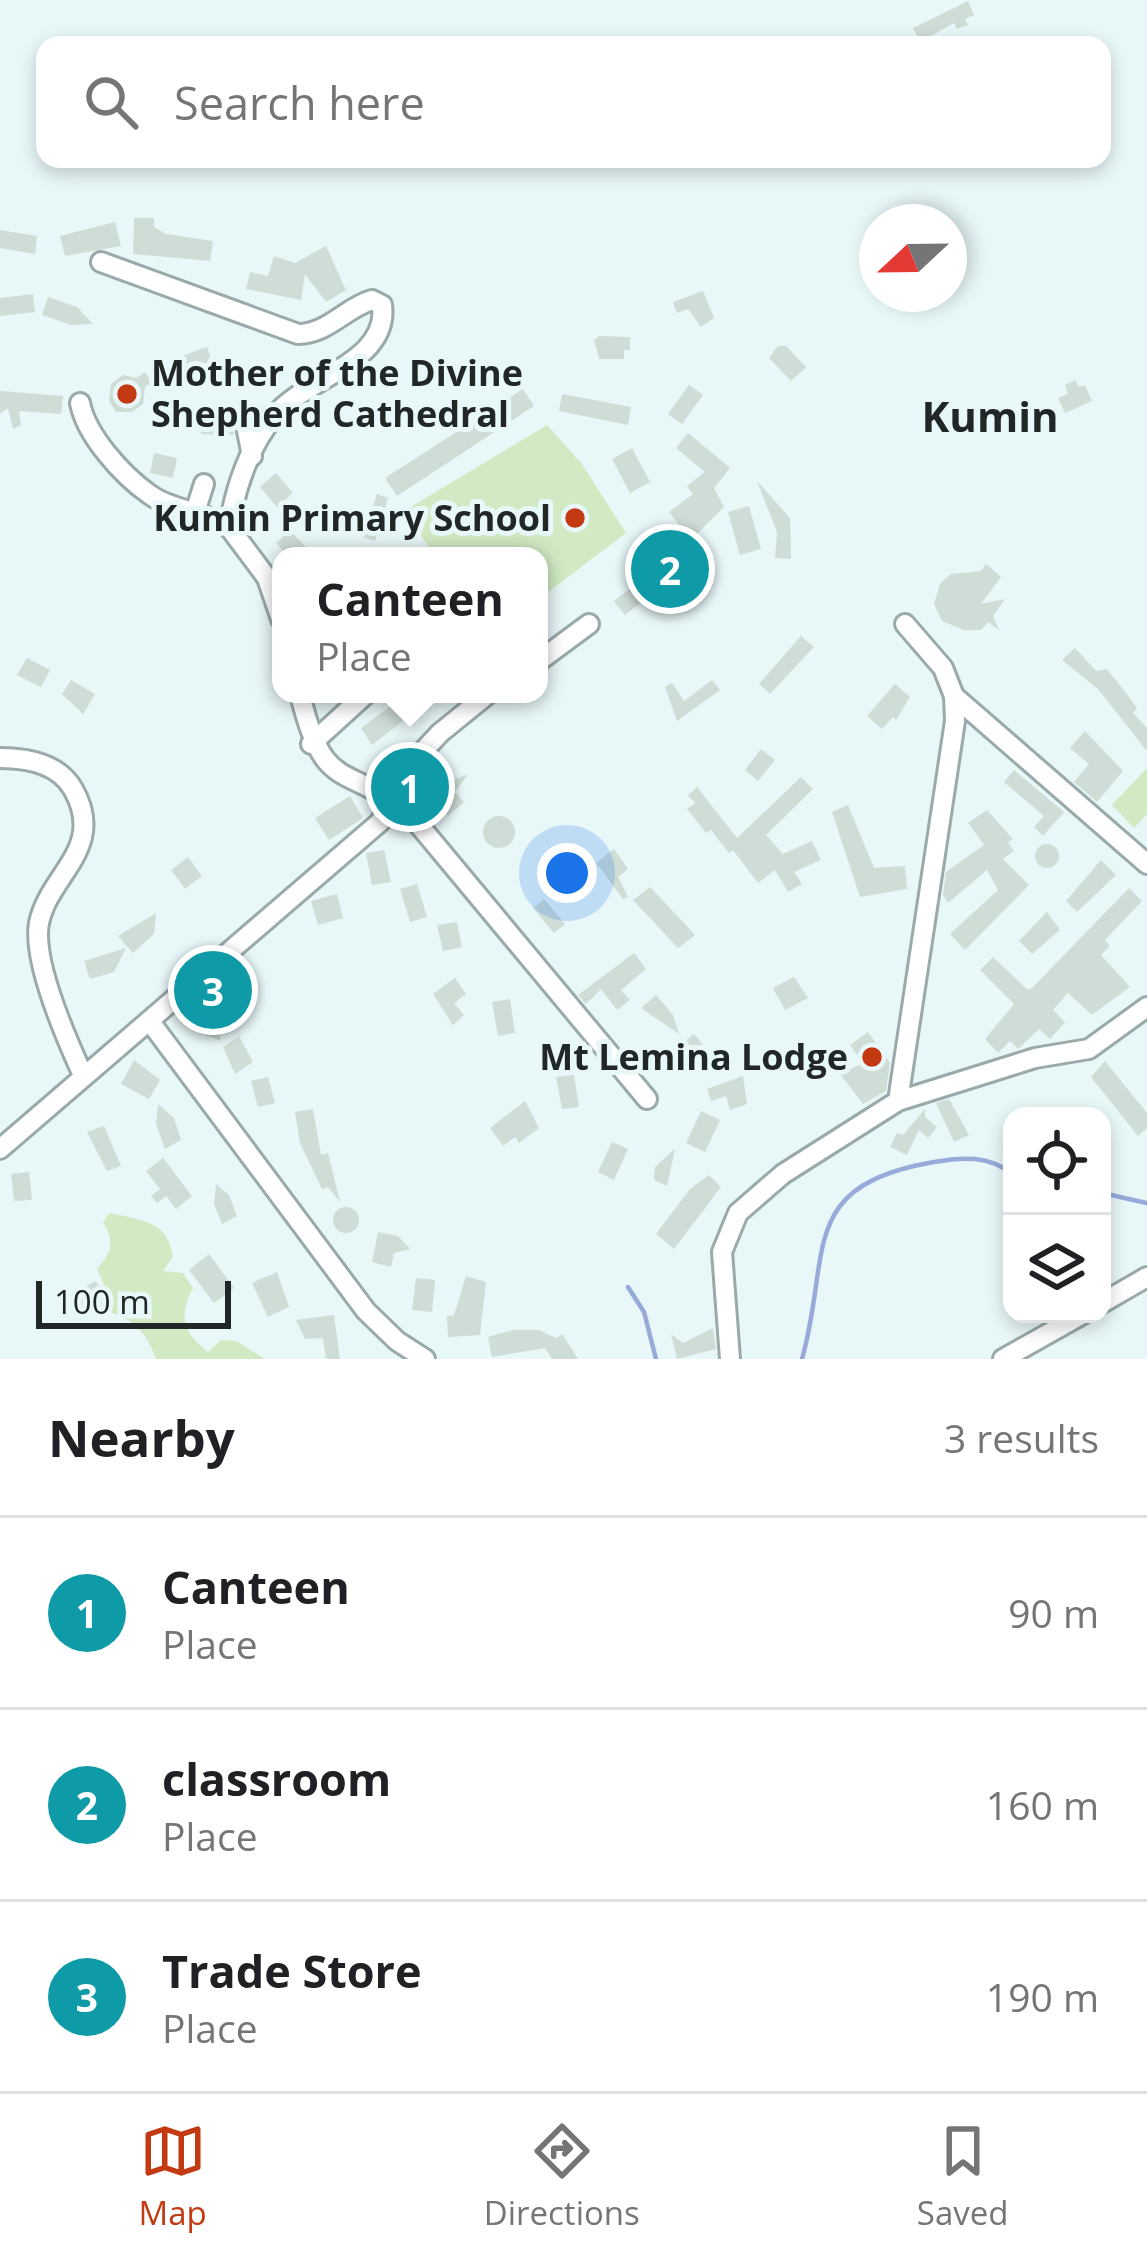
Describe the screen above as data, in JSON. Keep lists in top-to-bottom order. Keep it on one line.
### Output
{"districts":["Kumin"],"places":["Mother of the Divine Shepherd Cathedral","Kumin Primary School","Mt Lemina Lodge"],"scale_bar":"100 m","north":"left","page":{"search":"Search here","pins":["2","1","3"],"popup":["Canteen","Place"],"scale":"100 m","heading":["Nearby","3 results"],"list":[{"mark":"1","name":"Canteen","note":"Place","value":"90 m"},{"mark":"2","name":"classroom","note":"Place","value":"160 m"},{"mark":"3","name":"Trade Store","note":"Place","value":"190 m"}],"nav":["Map","Directions","Saved"]}}
